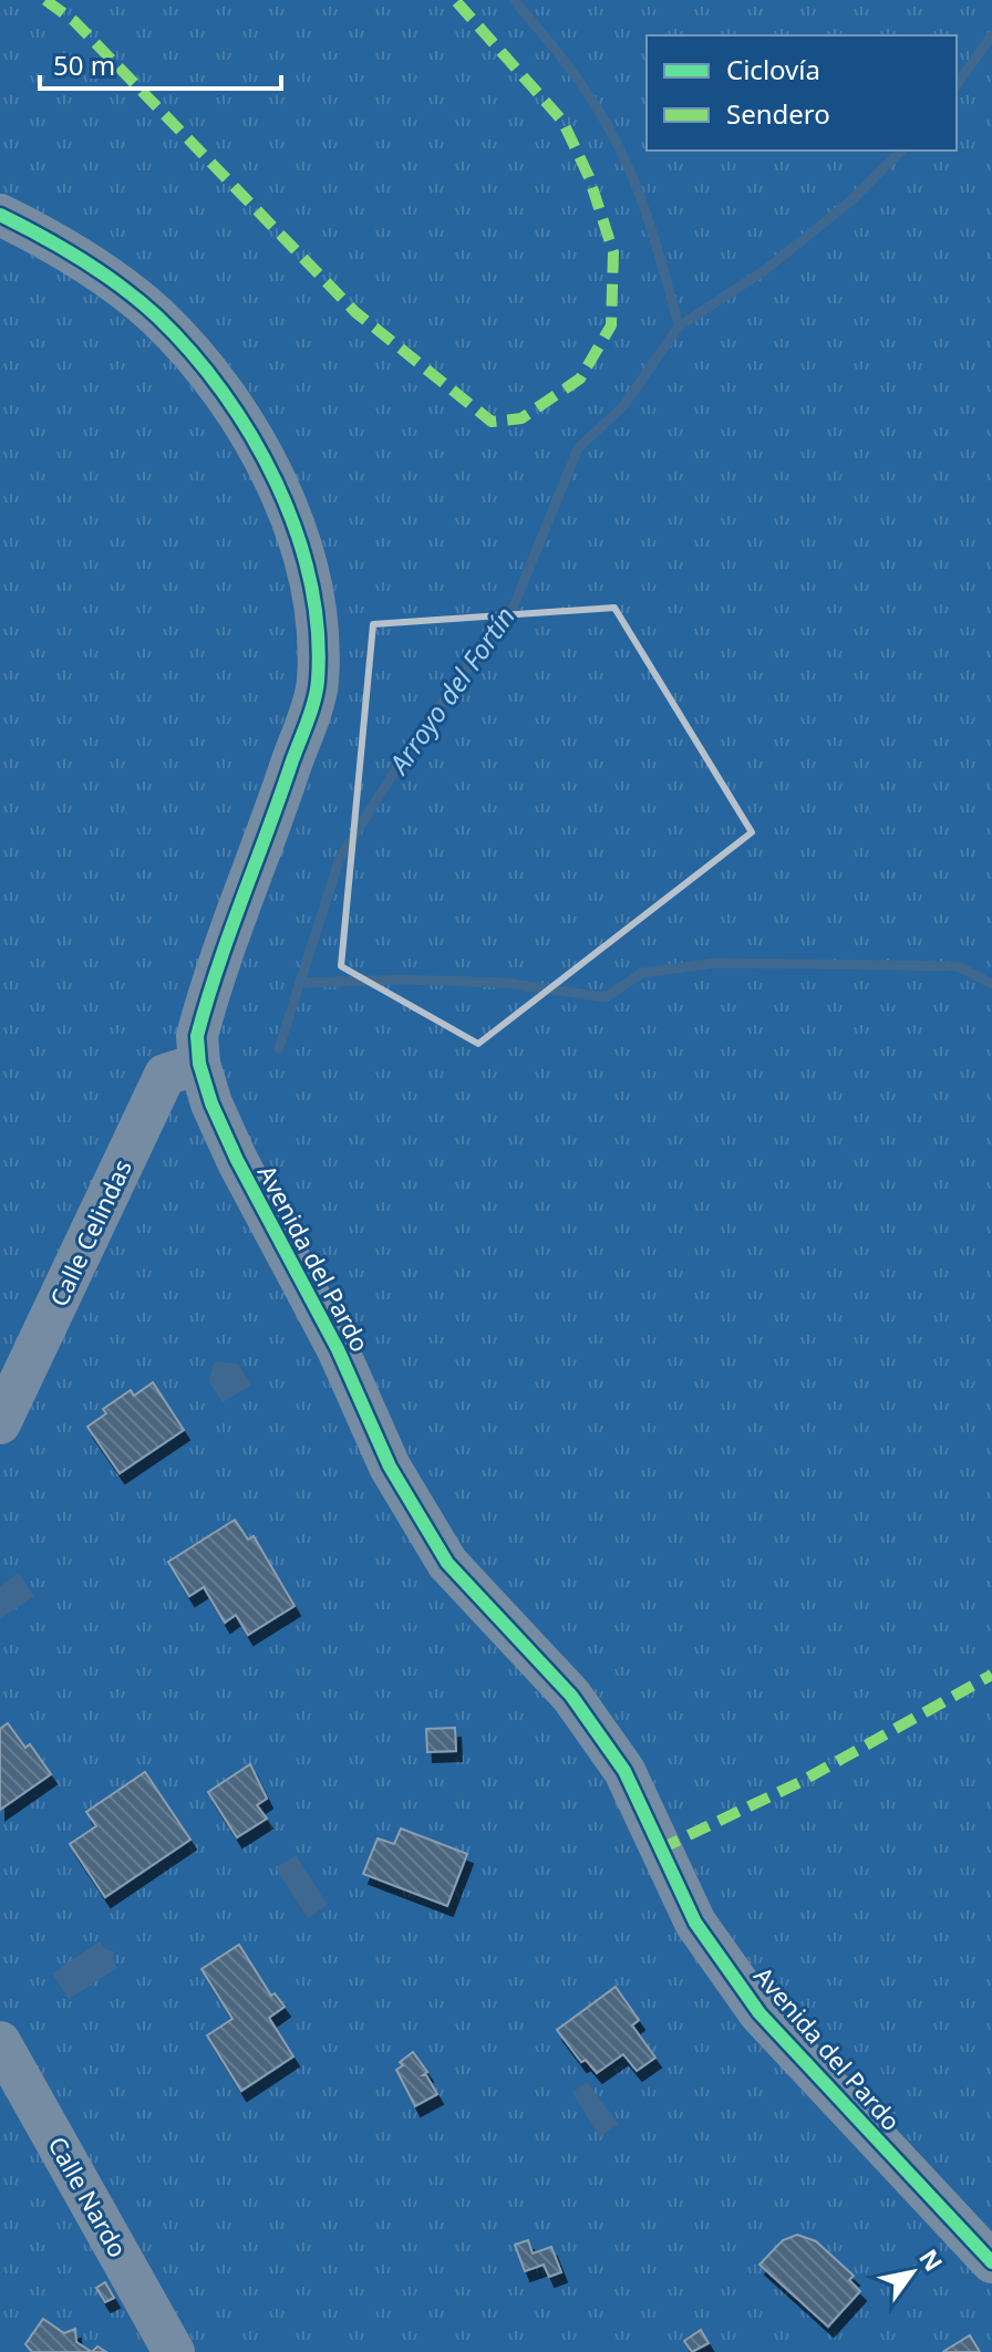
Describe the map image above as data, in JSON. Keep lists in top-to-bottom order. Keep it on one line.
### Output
{"streets":{"street":["Calle Celindas","Avenida del Pardo","Calle Nardo"]},"crossings":[["Calle Celindas","Avenida del Pardo"]],"water":["Arroyo del Fortín"],"legend":["Ciclovía","Sendero"],"scale_bar":"50 m","north":"top right"}
